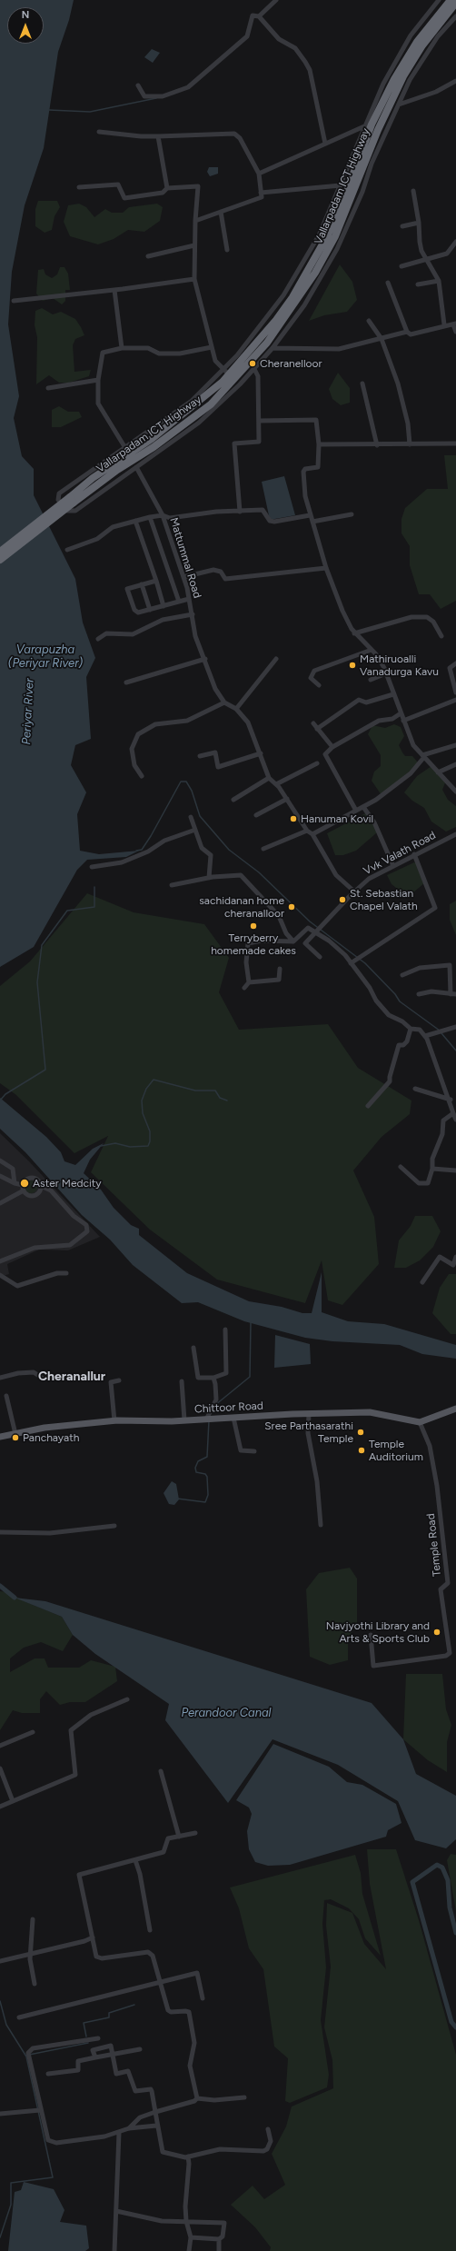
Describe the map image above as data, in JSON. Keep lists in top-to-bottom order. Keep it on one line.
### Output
{"streets":{"highway":["Vallarpadam ICT Highway"],"main road":["Chittoor Road"],"street":["Mattummal Road","Vvk Valath Road","Temple Road"]},"crossings":[["Chittoor Road","Temple Road"]],"districts":["Cheranallur"],"water":["Varapuzha (Periyar River)","Periyar River","Perandoor Canal"],"places":["Cheranelloor","Mathiruoalli Vanadurga Kavu","Hanuman Kovil","St. Sebastian Chapel Valath","sachidanan home cheranalloor","Terryberry homemade cakes","Aster Medcity","Sree Parthasarathi Temple","Panchayath","Temple Auditorium","Navjyothi Library and Arts & Sports Club"],"north":"top"}
